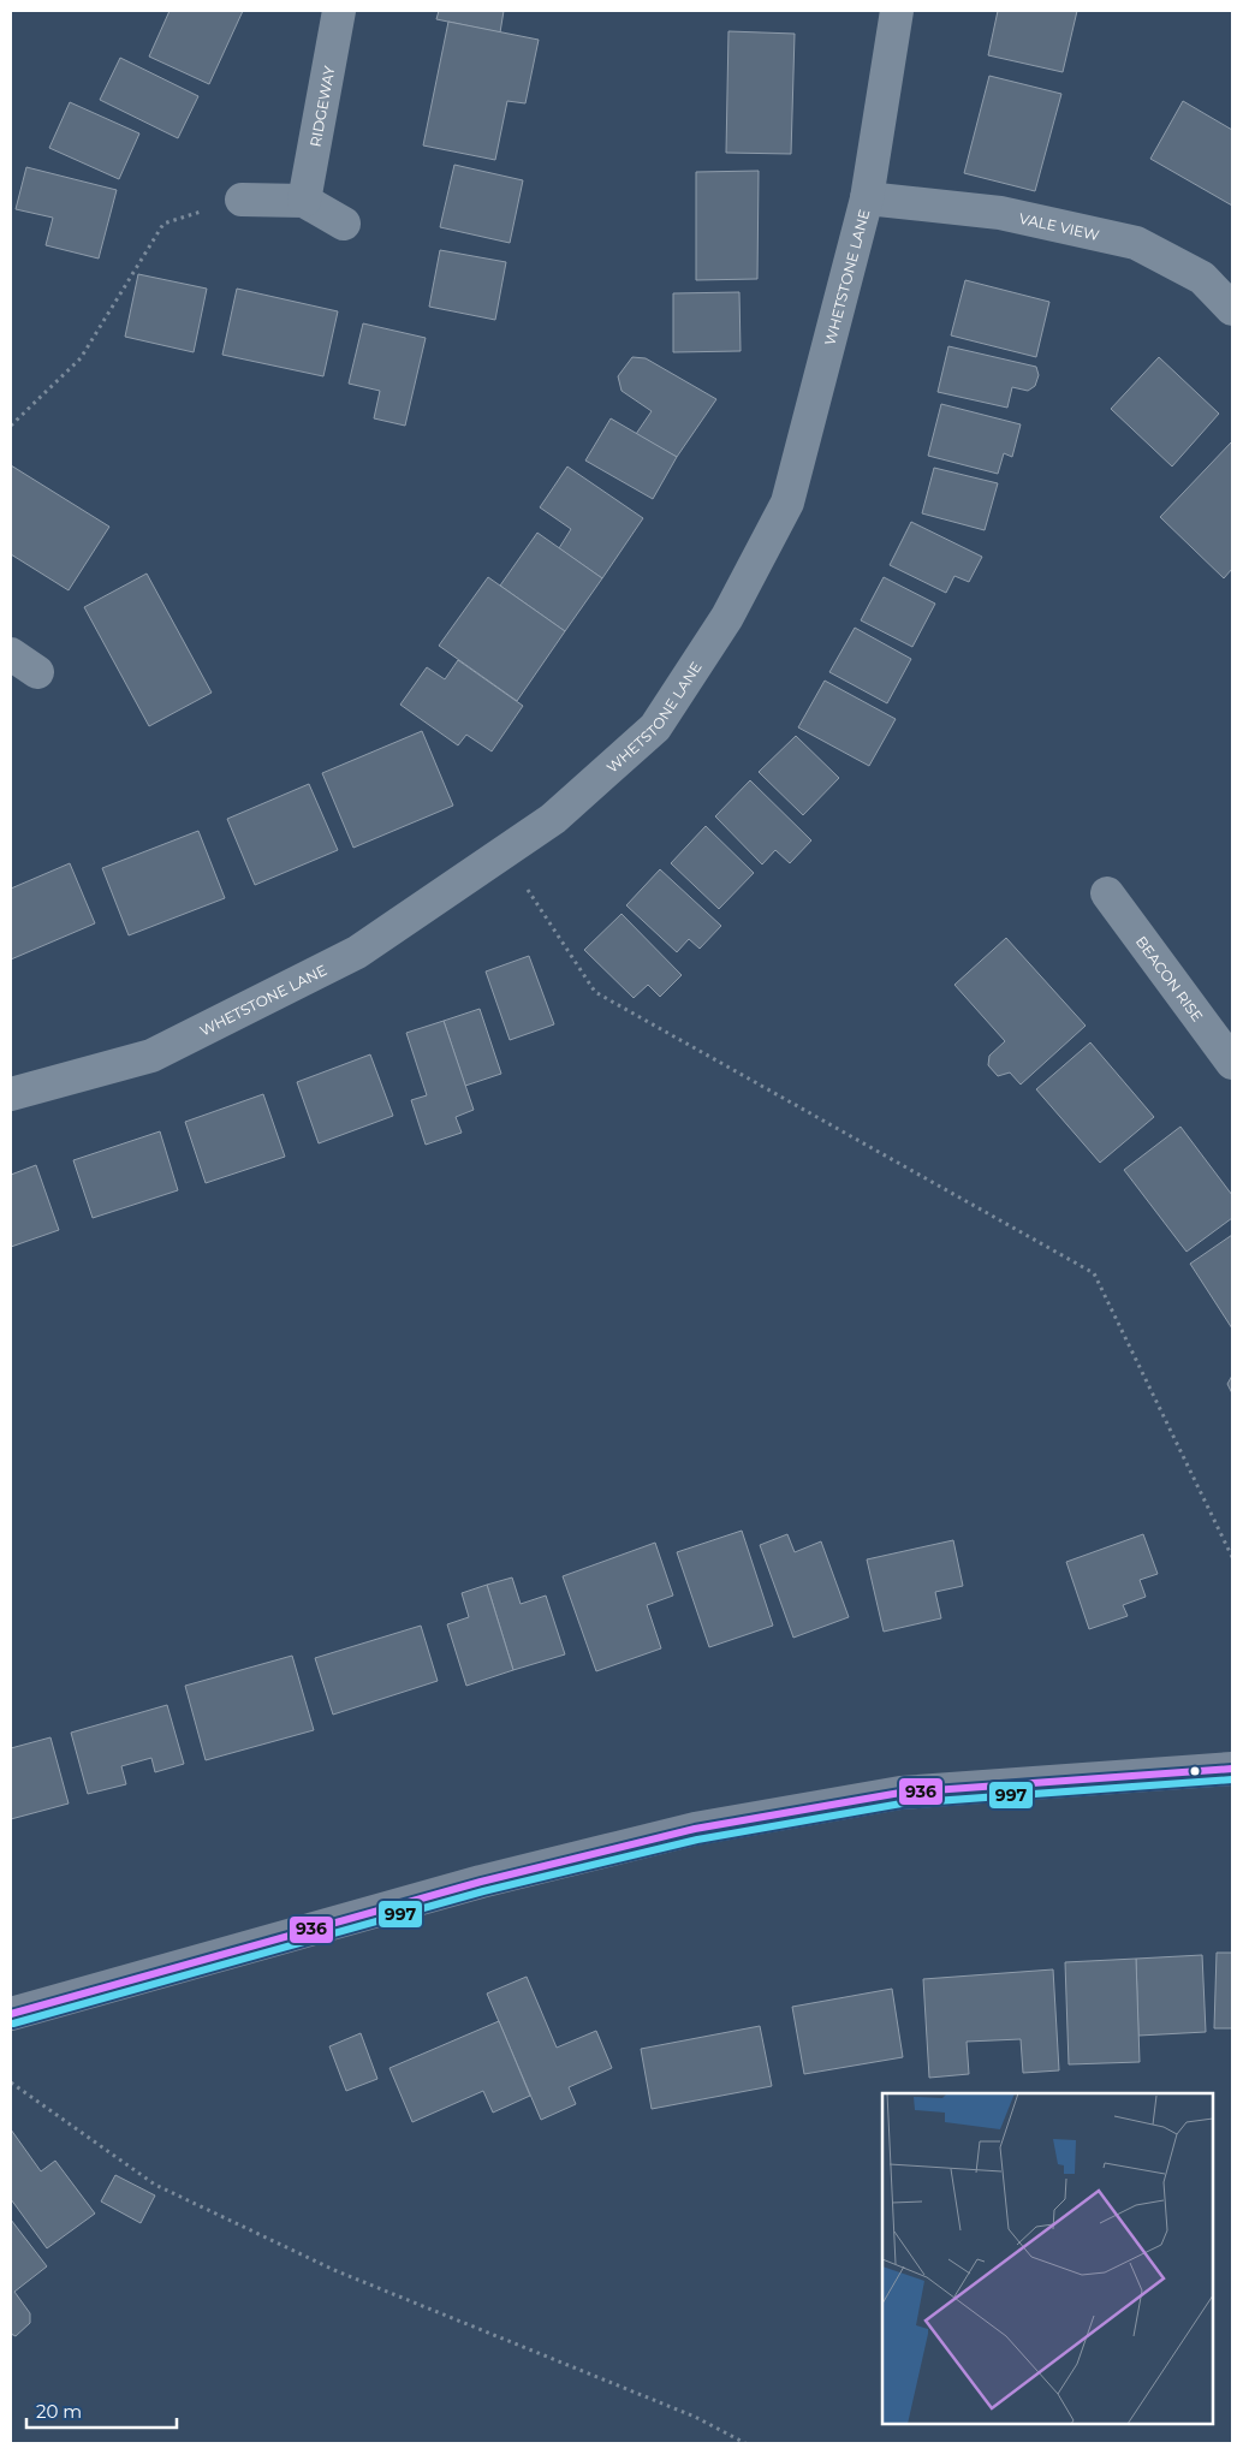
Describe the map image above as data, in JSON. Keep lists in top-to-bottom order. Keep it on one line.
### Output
{"streets":{"street":["RIDGEWAY","VALE VIEW","WHETSTONE LANE","BEACON RISE"]},"crossings":[["VALE VIEW","WHETSTONE LANE"]],"lines":["transit line 936","transit line 997"],"scale_bar":"20 m"}
